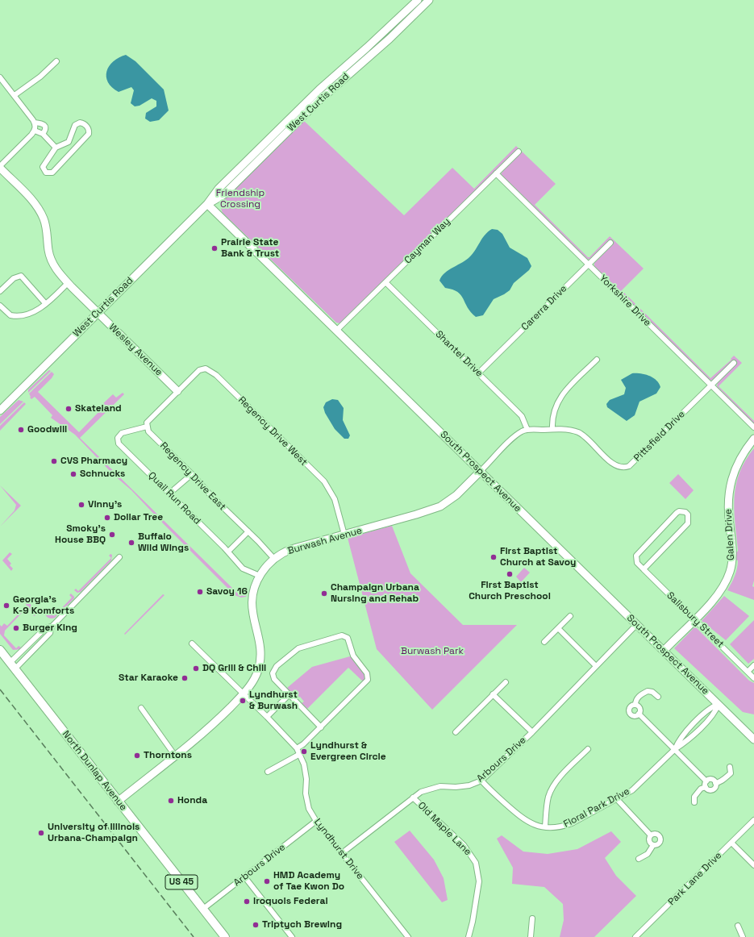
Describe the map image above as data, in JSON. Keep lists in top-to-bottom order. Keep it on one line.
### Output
{"streets":{"main road":["West Curtis Road","Wesley Avenue","South Prospect Avenue","Galen Drive","Burwash Avenue","North Dunlap Avenue","US 45"],"street":["Cayman Way","Yorkshire Drive","Carerra Drive","Shantel Drive","Regency Drive West","Pittsfield Drive","Regency Drive East","Quail Run Road","Salisbury Street","Arbours Drive","Floral Park Drive","Old Maple Lane","Lyndhurst Drive","Park Lane Drive"]},"crossings":[["West Curtis Road","Wesley Avenue"],["West Curtis Road","South Prospect Avenue"],["Cayman Way","Yorkshire Drive"],["Cayman Way","Shantel Drive"],["Cayman Way","South Prospect Avenue"],["Yorkshire Drive","Carerra Drive"],["Yorkshire Drive","Pittsfield Drive"],["Carerra Drive","Shantel Drive"],["Wesley Avenue","Regency Drive West"],["Shantel Drive","Pittsfield Drive"],["Regency Drive West","Burwash Avenue"],["Pittsfield Drive","South Prospect Avenue"],["Pittsfield Drive","Burwash Avenue"],["South Prospect Avenue","Galen Drive"],["South Prospect Avenue","Burwash Avenue"],["South Prospect Avenue","Arbours Drive"],["South Prospect Avenue","Floral Park Drive"],["Regency Drive East","Quail Run Road"],["Regency Drive East","Burwash Avenue"],["Quail Run Road","Burwash Avenue"],["Galen Drive","Salisbury Street"],["Burwash Avenue","North Dunlap Avenue"],["Burwash Avenue","Lyndhurst Drive"],["Arbours Drive","North Dunlap Avenue"],["Arbours Drive","Floral Park Drive"],["Arbours Drive","Old Maple Lane"],["Arbours Drive","Lyndhurst Drive"]],"parks":["Friendship Crossing","Burwash Park"],"places":["Prairie State Bank & Trust","Skateland","Goodwill","CVS Pharmacy","Schnucks","Vinny's","Dollar Tree","Smoky's House BBQ","Buffalo Wild Wings","First Baptist Church at Savoy","First Baptist Church Preschool","Savoy 16","Champaign Urbana Nursing and Rehab","Georgia's K-9 Komforts","Burger King","DQ Grill & Chill","Star Karaoke","Lyndhurst & Burwash","Lyndhurst & Evergreen Circle","Thorntons","Honda","University of Illinois Urbana-Champaign","HMD Academy of Tae Kwon Do","Iroquois Federal","Triptych Brewing"]}
